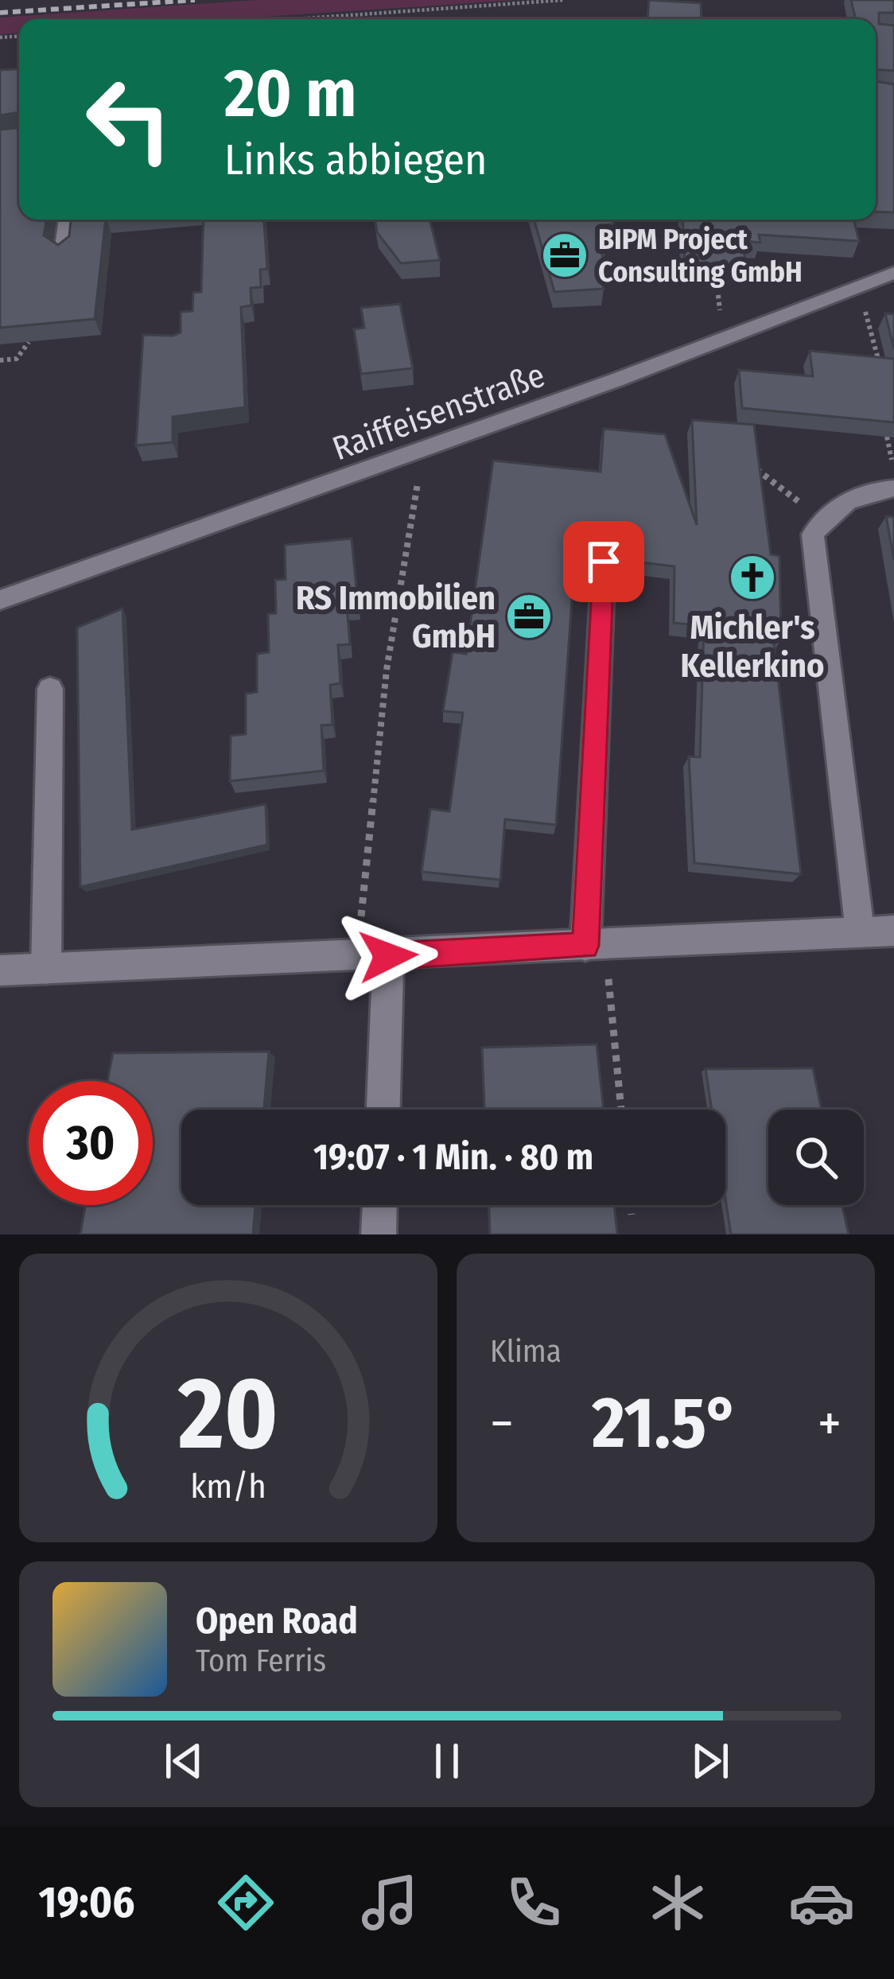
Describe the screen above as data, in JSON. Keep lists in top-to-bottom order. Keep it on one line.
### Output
{"streets":{"street":["Raiffeisenstraße"]},"places":{"office":["BIPM Project Consulting GmbH","RS Immobilien GmbH"],"church":["Michler's Kellerkino"]},"page":{"turn":["20 m","Links abbiegen"],"limit":"30","trip":"19:07 · 1 Min. · 80 m","tile":"Klima","heat":["−","21.5°","+"],"song":["Open Road","Tom Ferris"],"tabs":"19:06","gauge":["20","km/h"]}}
